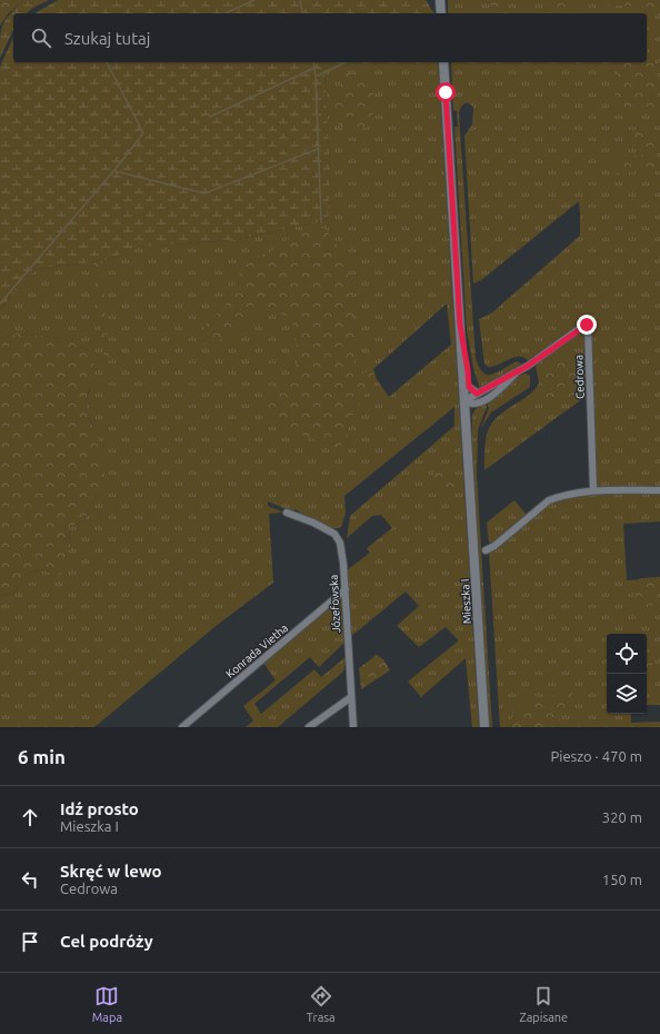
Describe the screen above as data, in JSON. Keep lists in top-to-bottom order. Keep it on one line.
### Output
{"streets":{"street":["Cedrowa","Mieszka I","Józefowska","Konrada Vietha"]},"crossings":[["Cedrowa","Mieszka I"],["Józefowska","Konrada Vietha"]],"page":{"search":"Szukaj tutaj","heading":["6 min","Pieszo · 470 m"],"list":[["Idź prosto","Mieszka I","320 m"],["Skręć w lewo","Cedrowa","150 m"],"Cel podróży"],"nav":["Mapa","Trasa","Zapisane"]}}
